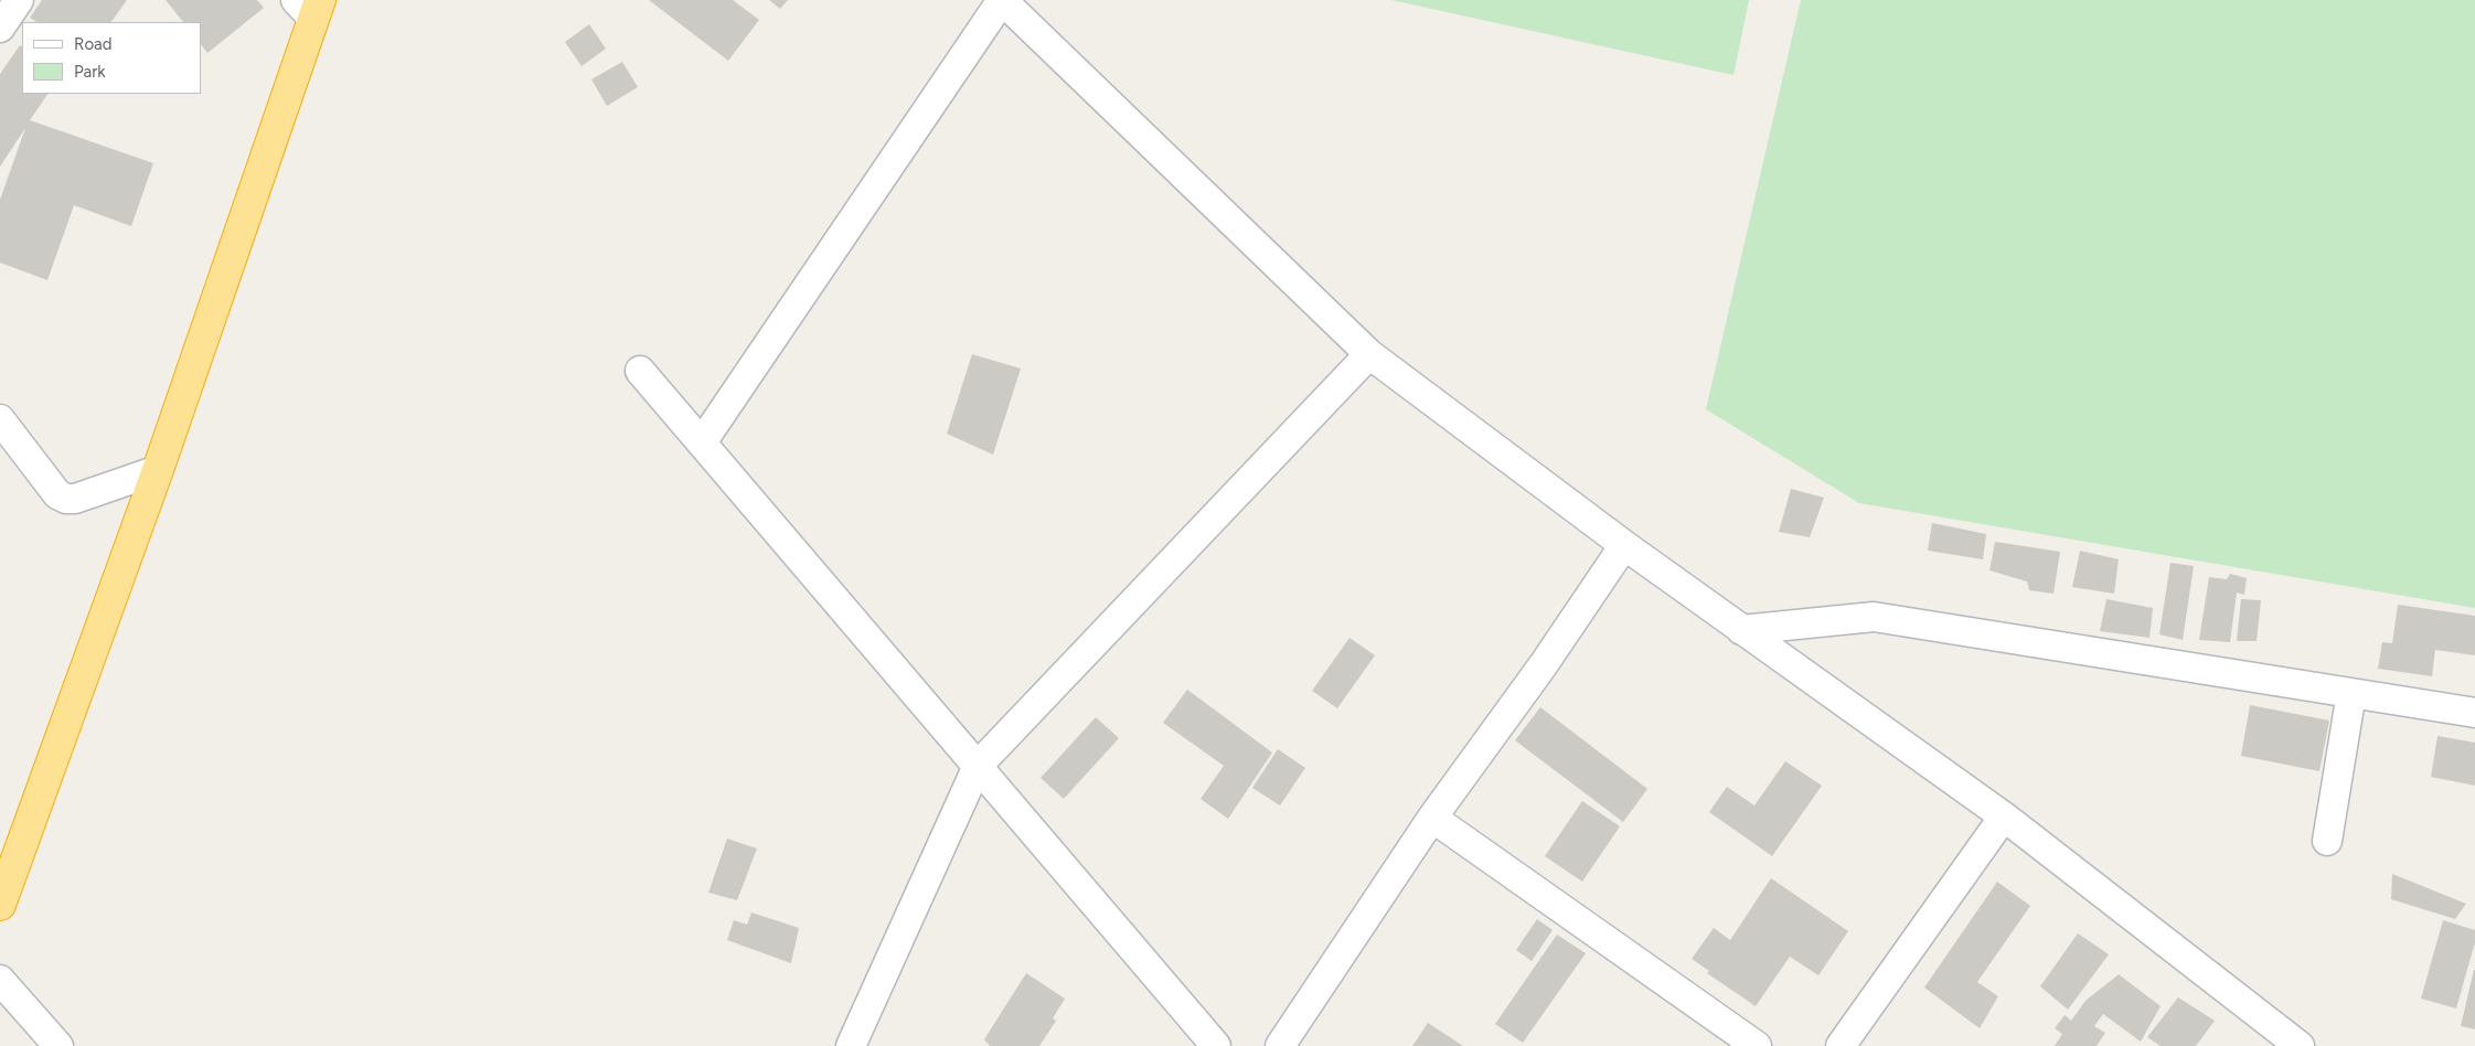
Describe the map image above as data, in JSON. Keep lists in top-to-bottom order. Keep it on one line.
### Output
{"legend":["Road","Park"]}
